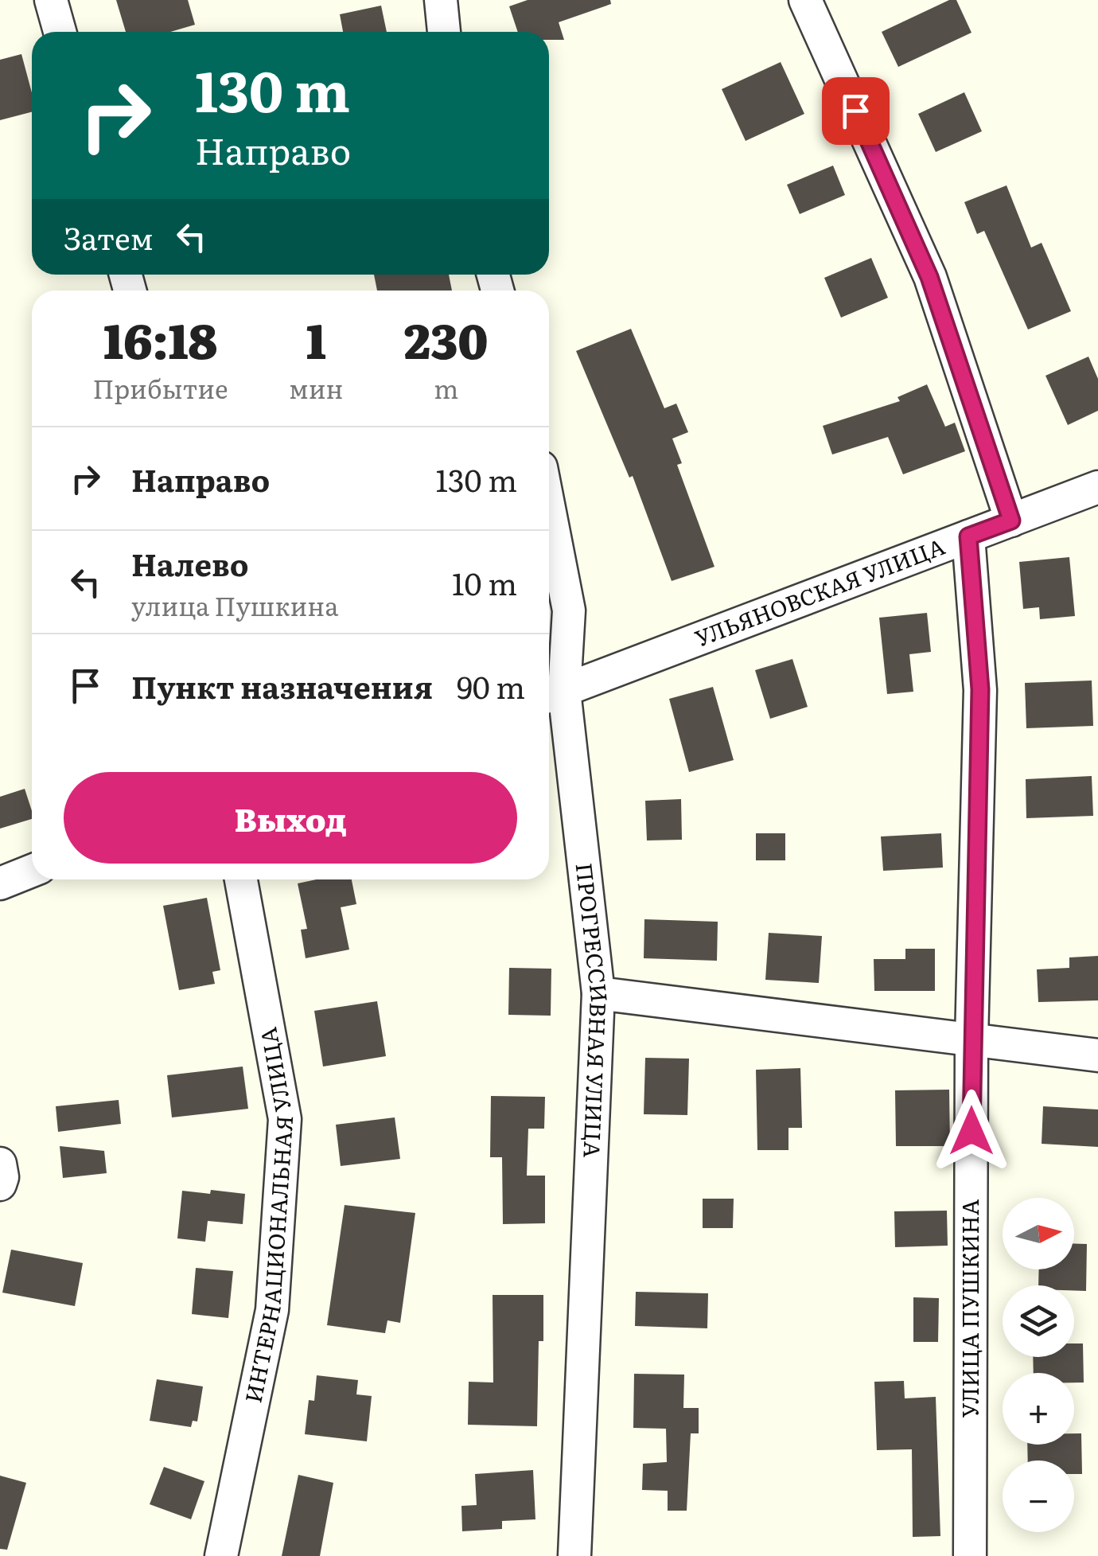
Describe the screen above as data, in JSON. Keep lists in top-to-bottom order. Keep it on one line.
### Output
{"streets":{"street":["УЛЬЯНОВСКАЯ УЛИЦА","ПРОГРЕССИВНАЯ УЛИЦА","ИНТЕРНАЦИОНАЛЬНАЯ УЛИЦА","УЛИЦА ПУШКИНА"]},"crossings":[["УЛЬЯНОВСКАЯ УЛИЦА","ПРОГРЕССИВНАЯ УЛИЦА"],["УЛЬЯНОВСКАЯ УЛИЦА","УЛИЦА ПУШКИНА"]],"north":"right","page":{"turn":["130 m","Направо"],"then":"Затем","eta":["16:18","Прибытие","1","мин","230","m"],"list":[{"name":"Направо","value":"130 m"},{"name":"Налево","note":"улица Пушкина","value":"10 m"},{"name":"Пункт назначения","value":"90 m"}],"buttons":"Выход","map_buttons":["+","−"]}}
